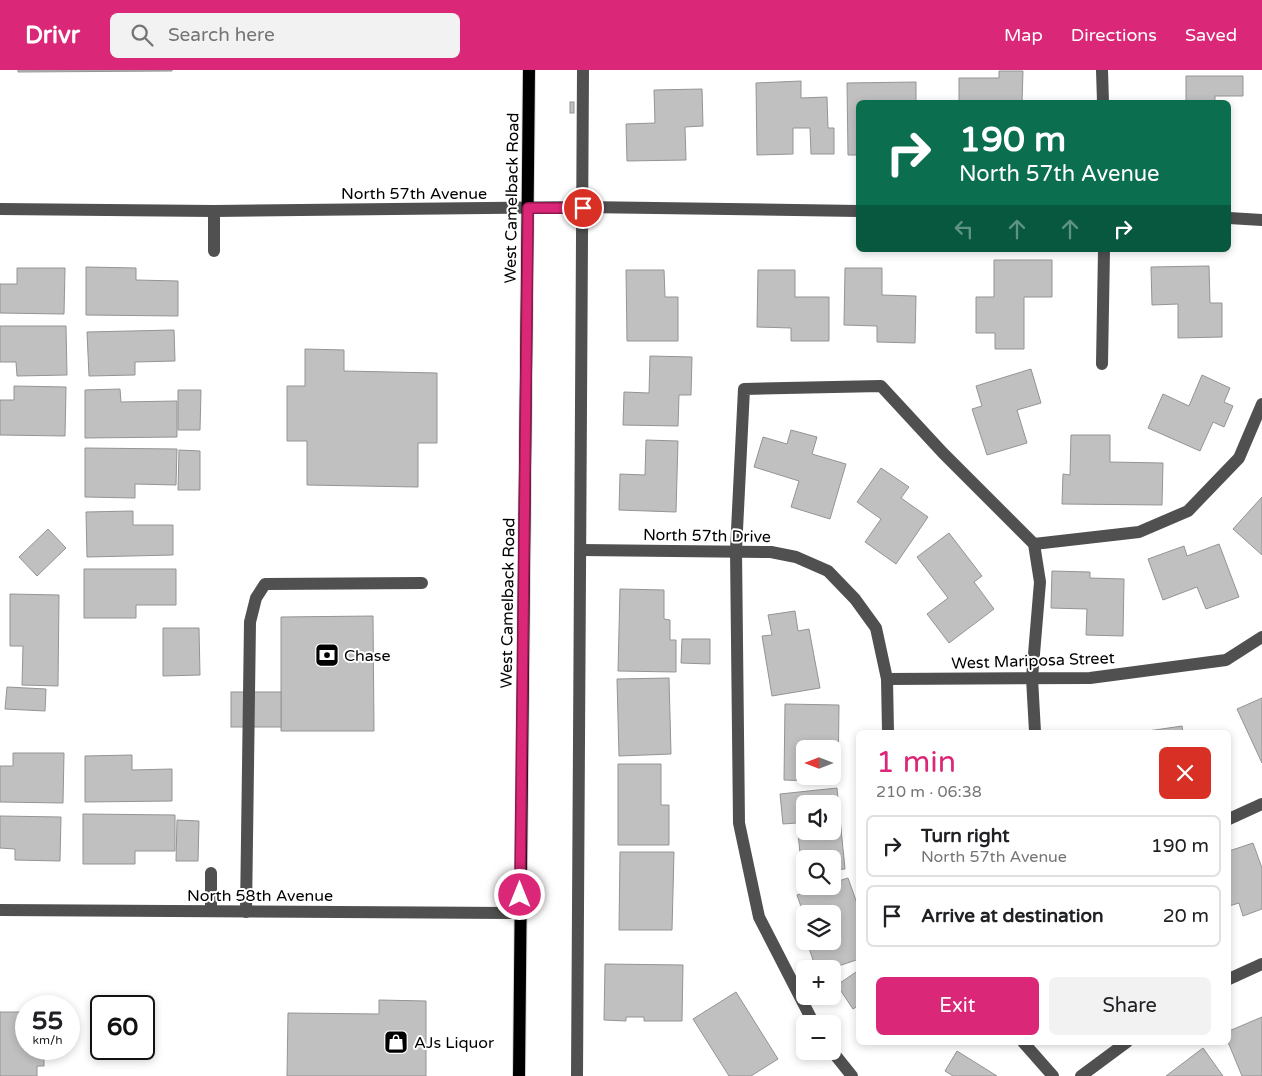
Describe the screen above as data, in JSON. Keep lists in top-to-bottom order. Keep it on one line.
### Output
{"streets":{"main road":["West Camelback Road"],"street":["North 57th Avenue","North 57th Drive","West Mariposa Street","North 58th Avenue"]},"crossings":[["North 57th Avenue","West Camelback Road"],["West Camelback Road","North 58th Avenue"],["North 57th Drive","West Mariposa Street"]],"places":{"bank":["Chase"],"shop":["AJs Liquor"]},"north":"left","page":{"header":"Drivr","search":"Search here","nav":["Map","Directions","Saved"],"turn":["190 m","North 57th Avenue"],"heading":["1 min","210 m · 06:38"],"map_buttons":["+","−"],"list":[{"name":"Turn right","note":"North 57th Avenue","value":"190 m"},{"name":"Arrive at destination","value":"20 m"}],"buttons":["Exit","Share"],"speed":"55 km/h","limit":"60"}}
